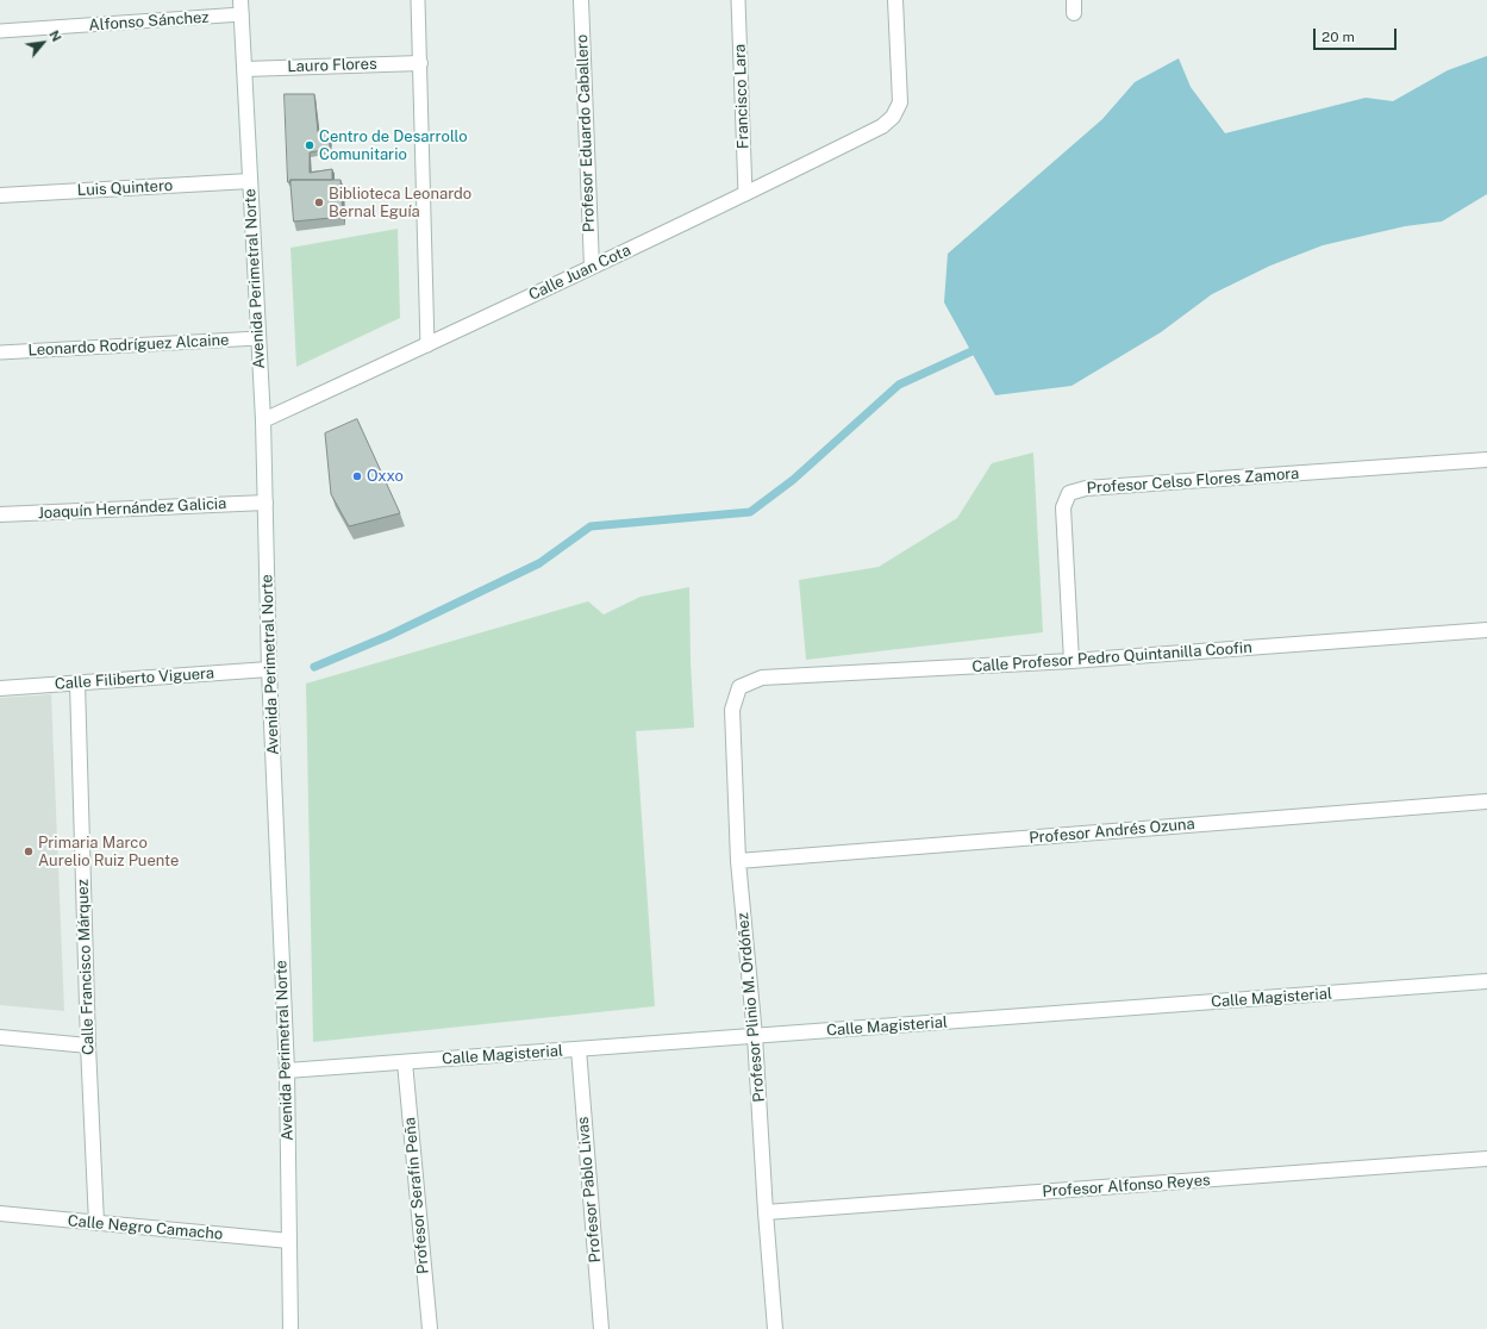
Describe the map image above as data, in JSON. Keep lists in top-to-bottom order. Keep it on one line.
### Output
{"streets":{"street":["Lauro Flores","Profesor Eduardo Caballero","Luis Quintero","Calle Juan Cota","Avenida Perimetral Norte","Profesor Celso Flores Zamora","Joaquín Hernández Galicia","Calle Profesor Pedro Quintanilla Coofin","Calle Filiberto Viguera","Profesor Andrés Ozuna","Calle Francisco Márquez","Calle Magisterial","Profesor Plinio M. Ordóñez","Profesor Alfonso Reyes","Profesor Pablo Livas","Profesor Serafín Peña","Calle Negro Camacho"],"lane":["Alfonso Sánchez","Francisco Lara","Leonardo Rodríguez Alcaine"]},"crossings":[["Alfonso Sánchez","Avenida Perimetral Norte"],["Lauro Flores","Avenida Perimetral Norte"],["Francisco Lara","Calle Juan Cota"],["Profesor Eduardo Caballero","Calle Juan Cota"],["Luis Quintero","Avenida Perimetral Norte"],["Calle Juan Cota","Avenida Perimetral Norte"],["Avenida Perimetral Norte","Leonardo Rodríguez Alcaine"],["Avenida Perimetral Norte","Joaquín Hernández Galicia"],["Avenida Perimetral Norte","Calle Filiberto Viguera"],["Avenida Perimetral Norte","Calle Magisterial"],["Avenida Perimetral Norte","Calle Negro Camacho"],["Profesor Celso Flores Zamora","Calle Profesor Pedro Quintanilla Coofin"],["Calle Profesor Pedro Quintanilla Coofin","Profesor Plinio M. Ordóñez"],["Calle Filiberto Viguera","Calle Francisco Márquez"],["Profesor Andrés Ozuna","Profesor Plinio M. Ordóñez"],["Calle Francisco Márquez","Calle Negro Camacho"],["Calle Magisterial","Profesor Plinio M. Ordóñez"],["Calle Magisterial","Profesor Pablo Livas"],["Calle Magisterial","Profesor Serafín Peña"],["Profesor Plinio M. Ordóñez","Profesor Alfonso Reyes"]],"places":["Centro de Desarrollo Comunitario","Biblioteca Leonardo Bernal Eguía","Oxxo","Primaria Marco Aurelio Ruiz Puente"],"scale_bar":"20 m","north":"top right"}
